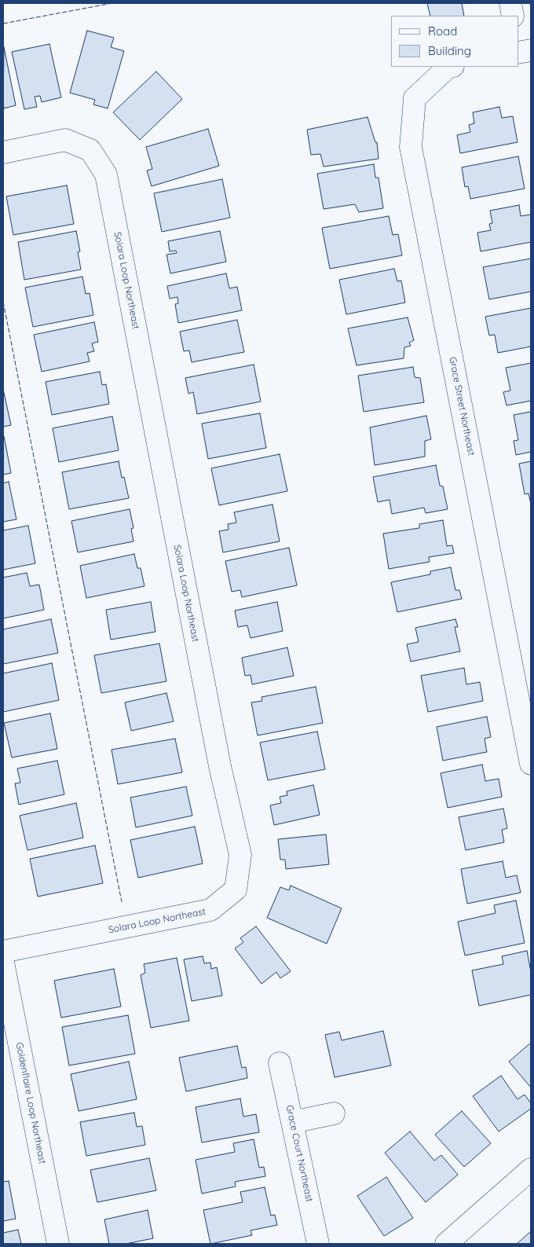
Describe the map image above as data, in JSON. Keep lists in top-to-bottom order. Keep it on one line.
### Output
{"streets":{"street":["Solara Loop Northeast","Grace Street Northeast","Goldenflaire Loop Northeast","Grace Court Northeast"]},"legend":["Road","Building"]}
